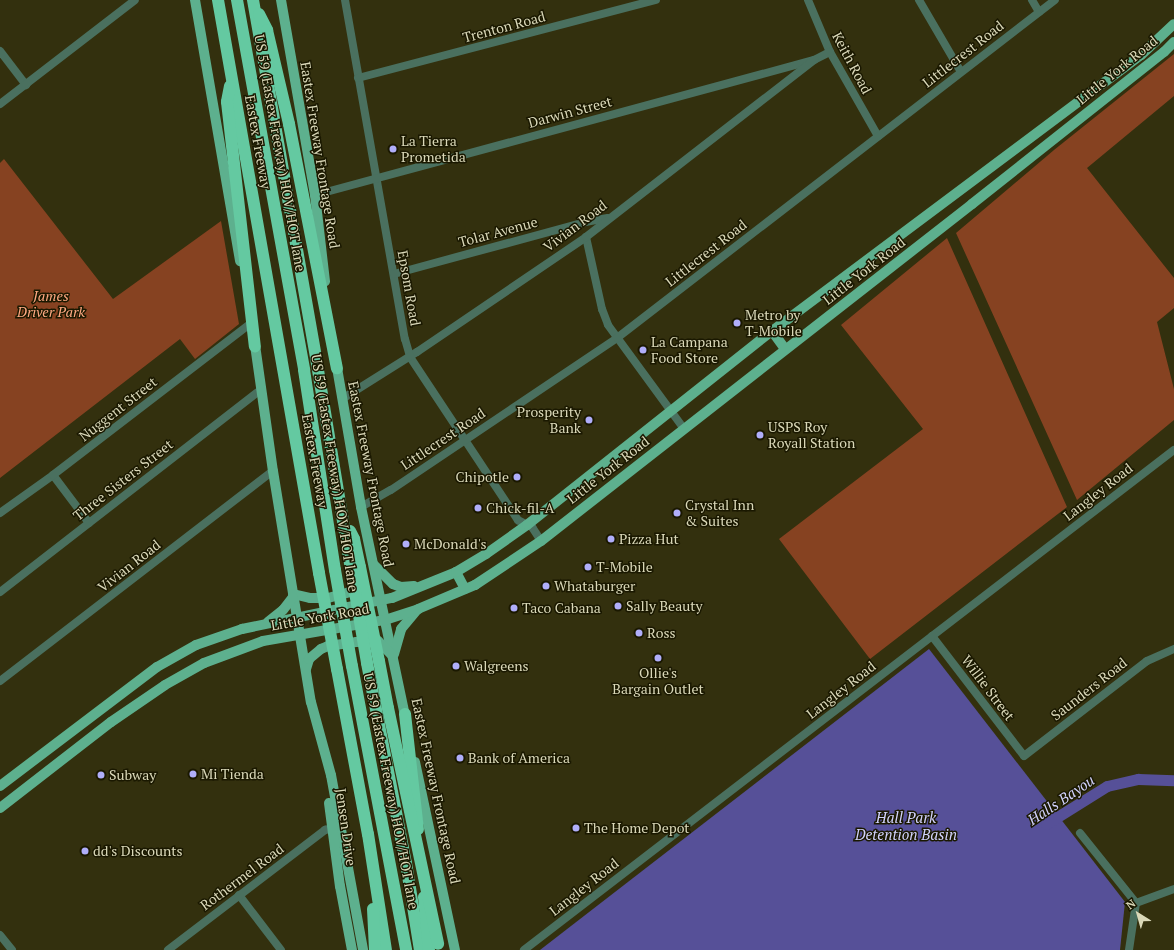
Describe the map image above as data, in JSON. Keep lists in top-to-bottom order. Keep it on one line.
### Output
{"streets":{"highway":["Eastex Freeway","US 59 (Eastex Freeway) HOV/HOT lane"],"main road":["Little York Road","Eastex Freeway Frontage Road","Jensen Drive"],"street":["Trenton Road","Littlecrest Road","Keith Road","Darwin Street","Vivian Road","Tolar Avenue","Epsom Road","Nuggent Street","Three Sisters Street","Langley Road","Willie Street","Saunders Road","Rothermel Road"]},"crossings":[["Trenton Road","Epsom Road"],["Littlecrest Road","Keith Road"],["Littlecrest Road","Eastex Freeway Frontage Road"],["Littlecrest Road","Epsom Road"],["Keith Road","Darwin Street"],["Little York Road","Eastex Freeway Frontage Road"],["Little York Road","Epsom Road"],["Darwin Street","Eastex Freeway Frontage Road"],["Darwin Street","Vivian Road"],["Darwin Street","Epsom Road"],["Eastex Freeway Frontage Road","Vivian Road"],["Vivian Road","Tolar Avenue"],["Vivian Road","Epsom Road"],["Tolar Avenue","Epsom Road"],["Langley Road","Willie Street"],["Willie Street","Saunders Road"],["Jensen Drive","Rothermel Road"]],"water":["Halls Bayou","Hall Park Detention Basin"],"parks":["James Driver Park"],"places":["La Tierra Prometida","Metro by T-Mobile","La Campana Food Store","Prosperity Bank","USPS Roy Royall Station","Chipotle","Chick-fil-A","Crystal Inn & Suites","Pizza Hut","McDonald's","T-Mobile","Whataburger","Sally Beauty","Taco Cabana","Ross","Ollie's Bargain Outlet","Walgreens","Bank of America","Mi Tienda","Subway","The Home Depot","dd's Discounts"],"north":"top left"}
